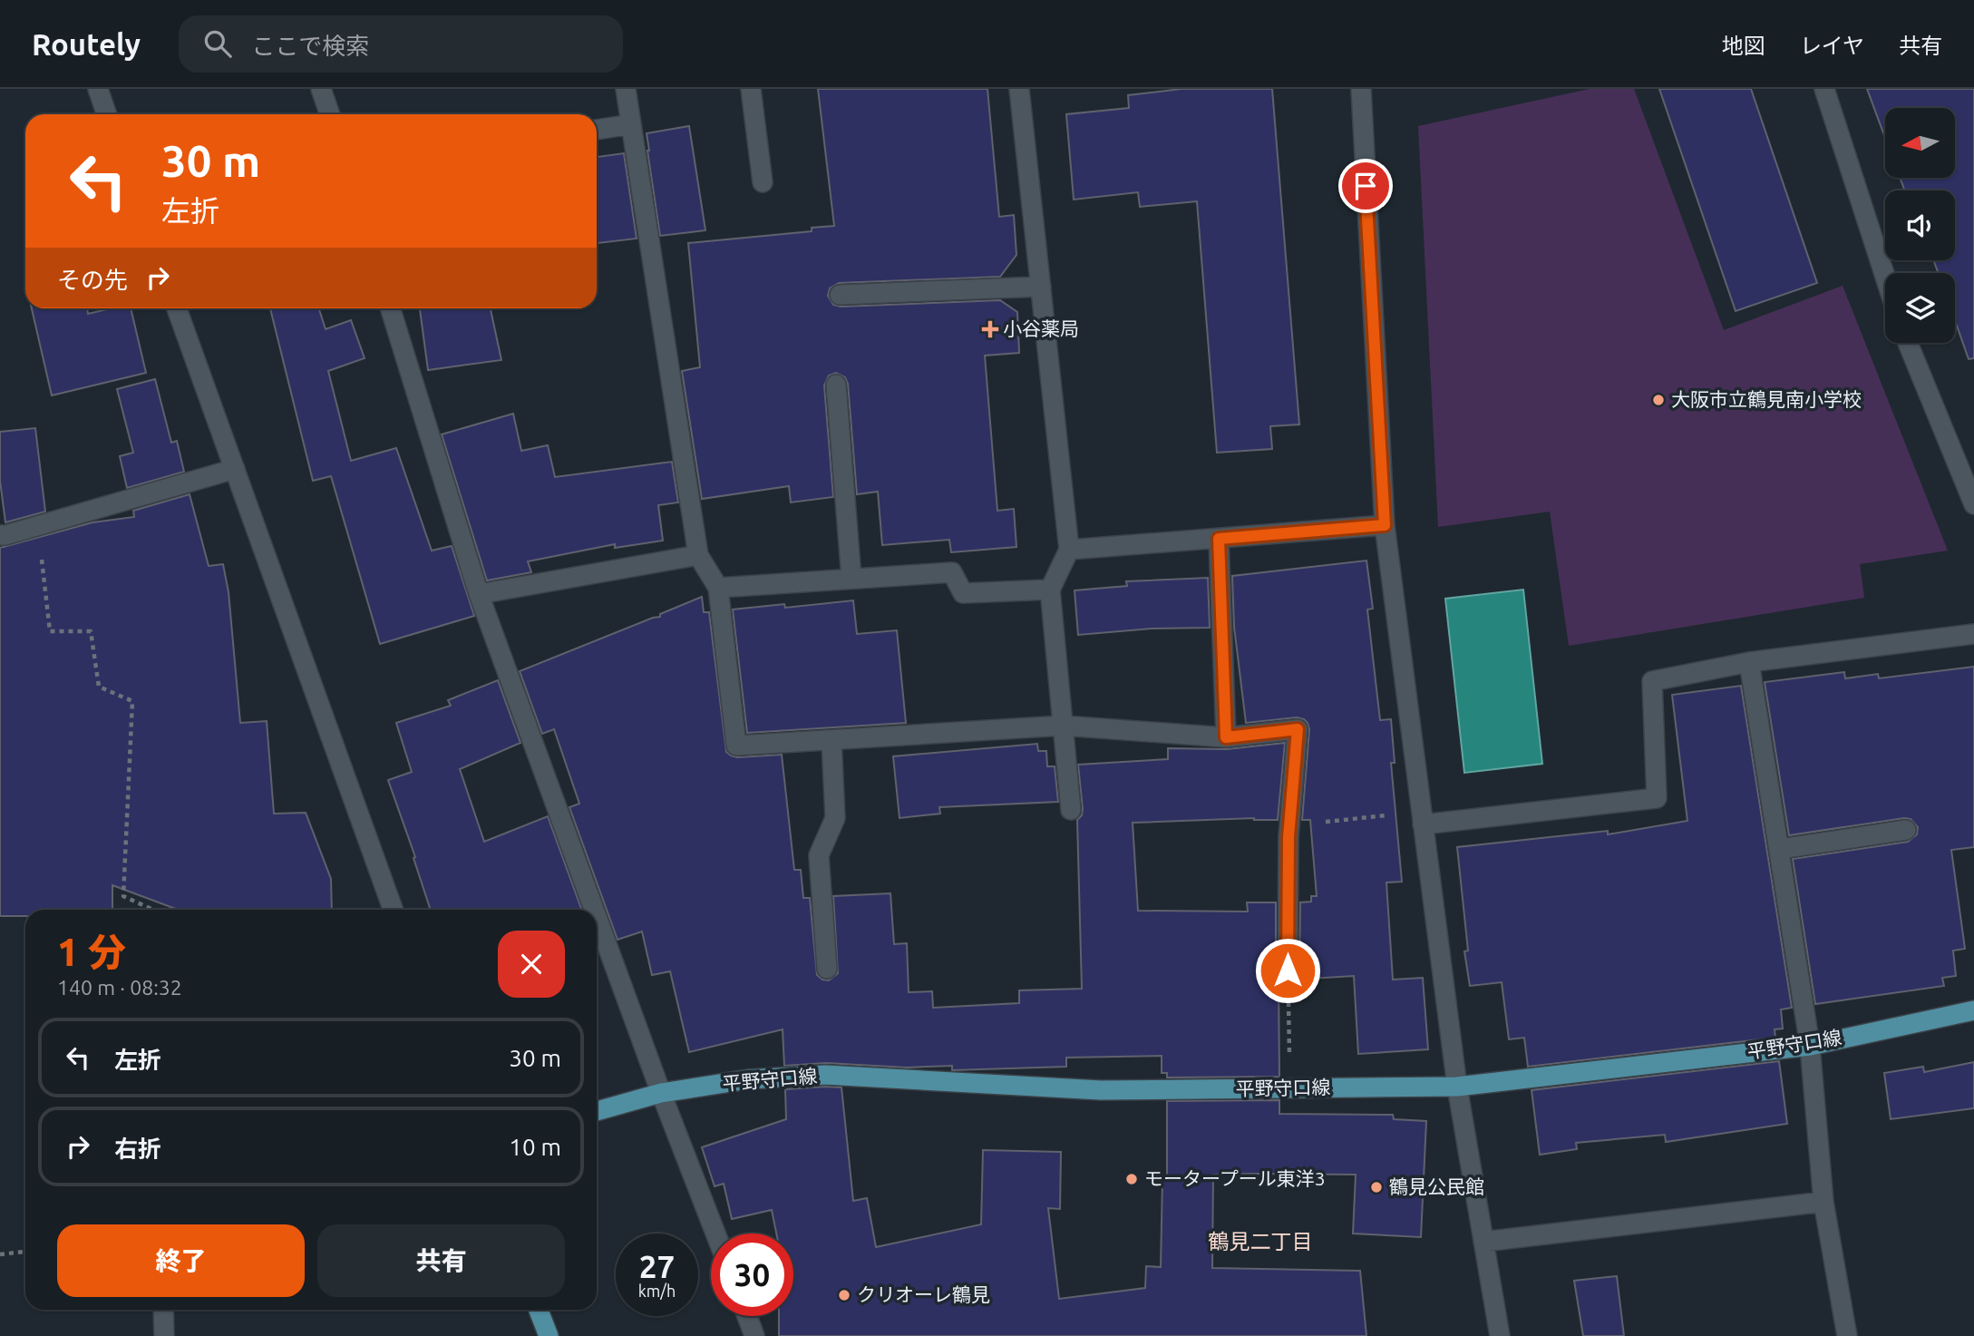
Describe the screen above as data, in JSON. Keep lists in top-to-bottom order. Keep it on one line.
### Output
{"streets":{"main road":["平野守口線"]},"districts":["鶴見二丁目"],"places":{"health":["小谷薬局"],"other":["大阪市立鶴見南小学校","モータープール東洋3","鶴見公民館","クリオーレ鶴見"]},"north":"left","page":{"header":"Routely","search":"ここで検索","nav":["地図","レイヤ","共有"],"turn":["30 m","左折"],"then":"その先","heading":["1 分","140 m · 08:32"],"list":[{"name":"左折","value":"30 m"},{"name":"右折","value":"10 m"}],"buttons":["終了","共有"],"speed":"27 km/h","limit":"30"}}
